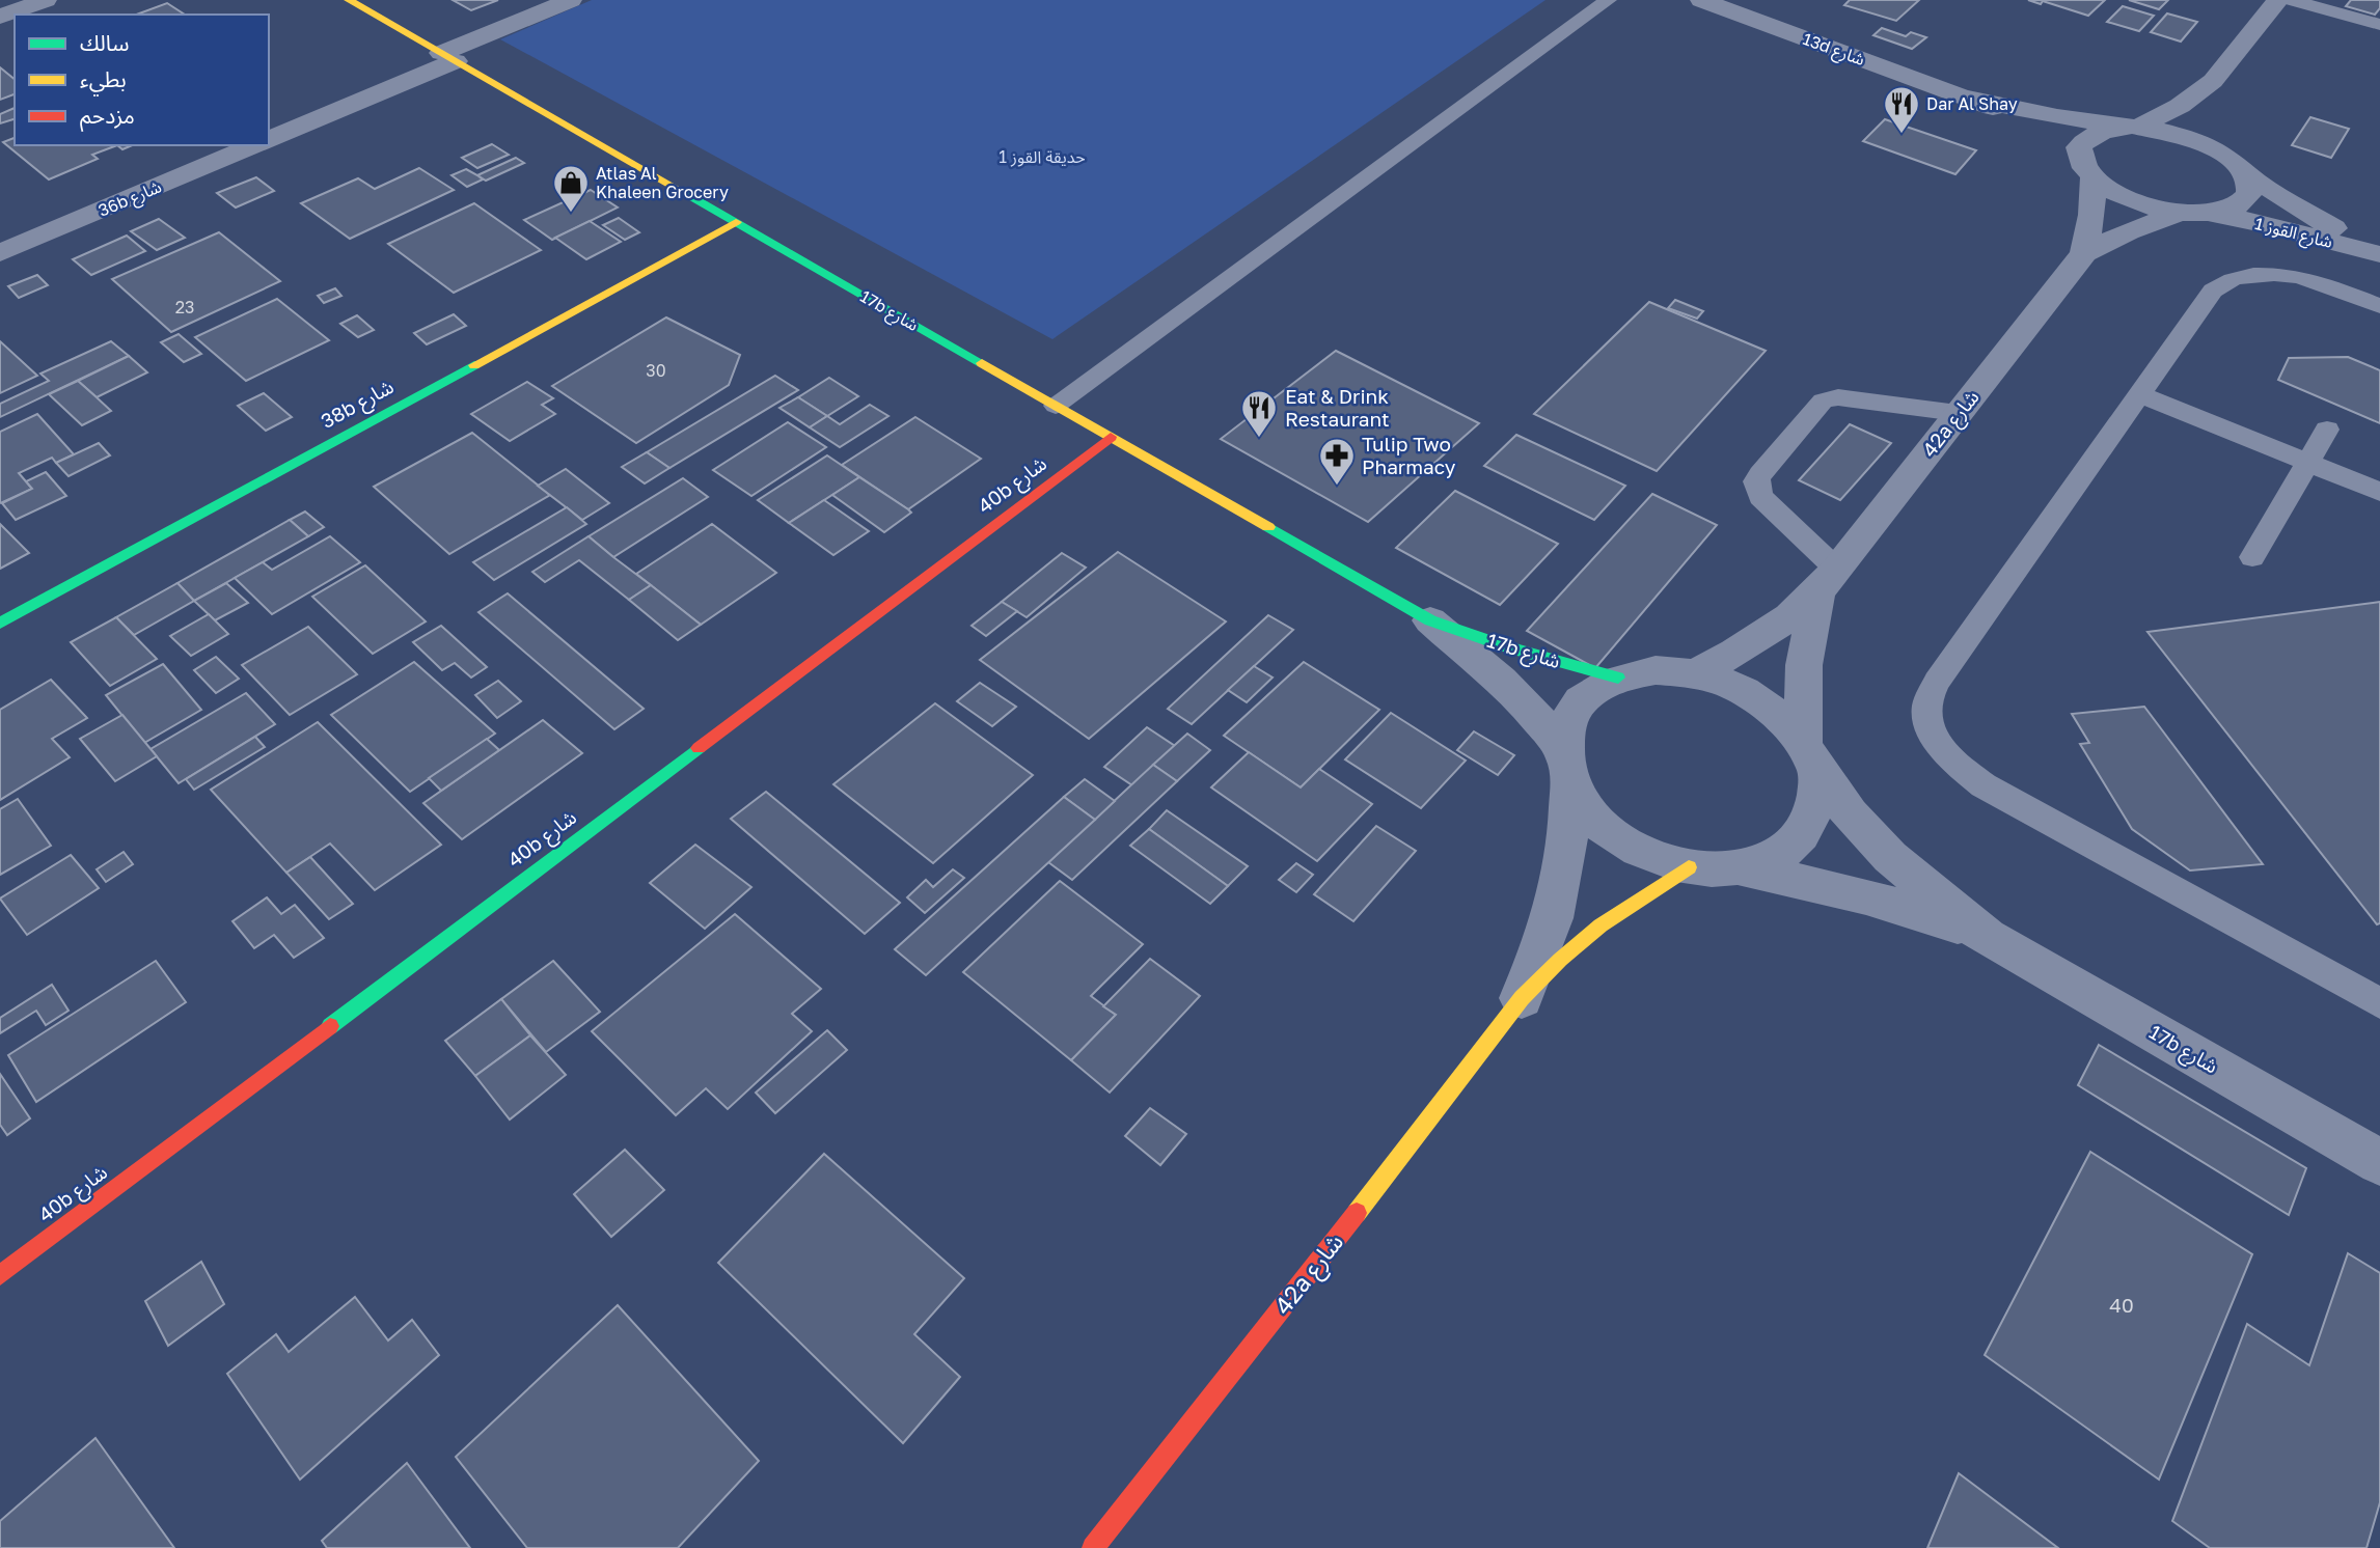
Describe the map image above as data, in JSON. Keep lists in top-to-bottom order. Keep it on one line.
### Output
{"streets":{"street":["13d شارع","36b شارع","شارع القوز 1","17b شارع","38b شارع","42a شارع","40b شارع"]},"crossings":[["13d شارع","شارع القوز 1"],["13d شارع","42a شارع"],["17b شارع","38b شارع"],["17b شارع","42a شارع"],["17b شارع","40b شارع"]],"parks":["حديقة القوز 1"],"places":{"restaurant":["Dar Al Shay","Eat & Drink Restaurant"],"shop":["Atlas Al Khaleen Grocery"],"pharmacy":["Tulip Two Pharmacy"]},"house_numbers":["23","30","40"],"legend":["سالك","بطيء","مزدحم"]}
